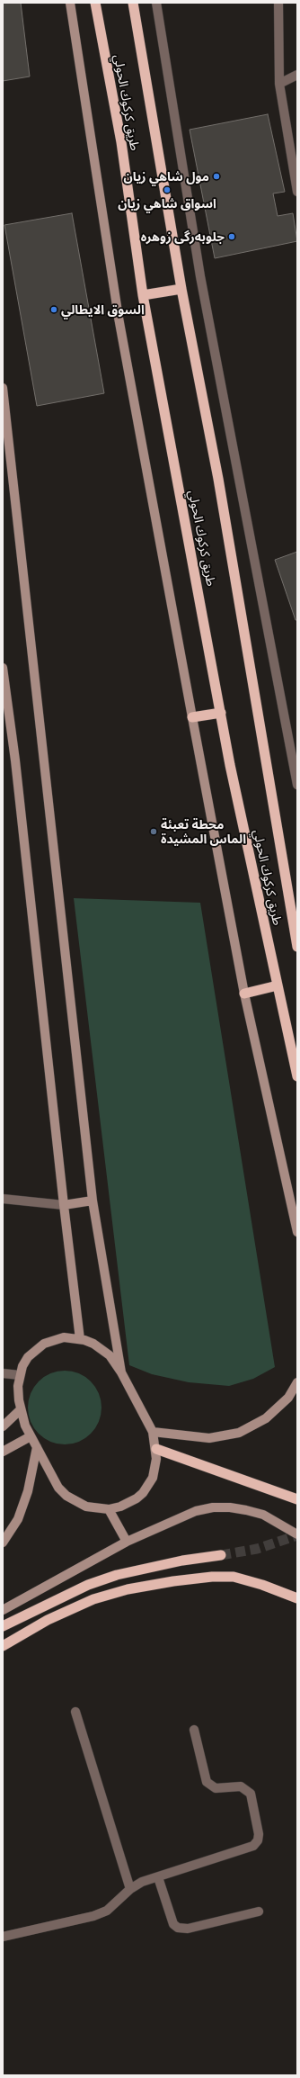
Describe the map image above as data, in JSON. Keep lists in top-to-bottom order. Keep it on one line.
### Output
{"streets":{"highway":["طريق كركوك الحولي"]},"places":["مول شاهي زيان","اسواق شاهي زيان","جلوبەرگی زوهرە","السوق الايطالي","محطة تعبئة الماس المشيدة"]}
